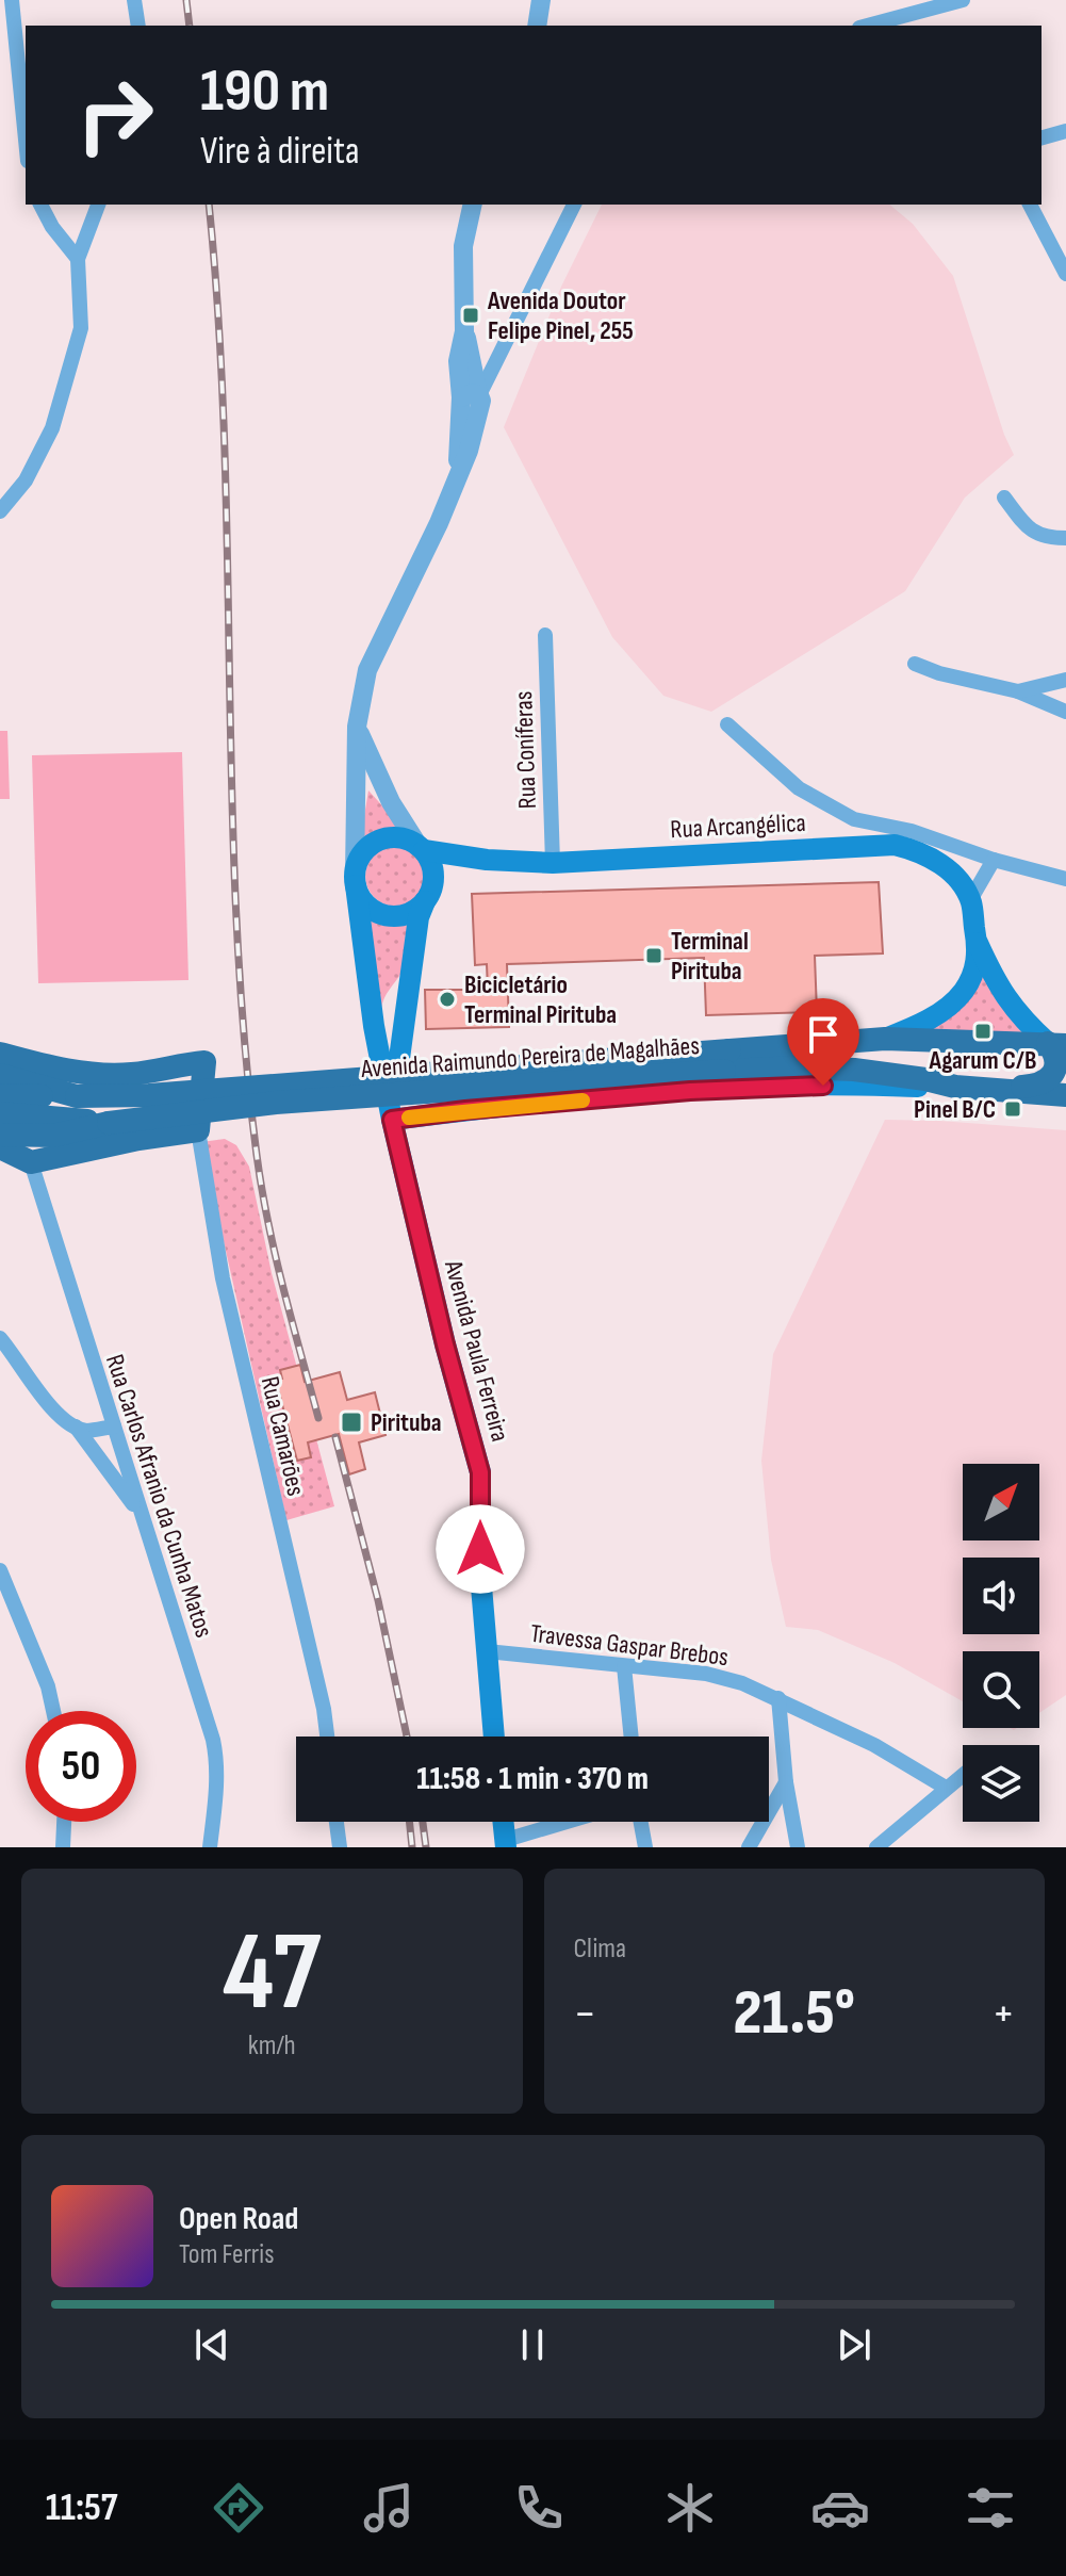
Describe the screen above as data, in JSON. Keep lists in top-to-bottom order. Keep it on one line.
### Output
{"streets":{"main road":["Rua Arcangélica","Avenida Raimundo Pereira de Magalhães","Avenida Paula Ferreira"],"street":["Rua Coníferas","Rua Camarões","Rua Carlos Afranio da Cunha Matos","Travessa Gaspar Brebos"]},"crossings":[["Rua Coníferas","Rua Arcangélica"],["Rua Arcangélica","Avenida Paula Ferreira"],["Avenida Paula Ferreira","Travessa Gaspar Brebos"]],"places":{"transit":["Avenida Doutor Felipe Pinel, 255","Terminal Pirituba","Agarum C/B","Pinel B/C","Pirituba"],"other":["Bicicletário Terminal Pirituba"]},"north":"top right","page":{"turn":["190 m","Vire à direita"],"limit":"50","trip":"11:58 · 1 min · 370 m","tile":[["47","km/h"],"Clima"],"heat":["−","21.5°","+"],"song":["Open Road","Tom Ferris"],"tabs":"11:57"}}
